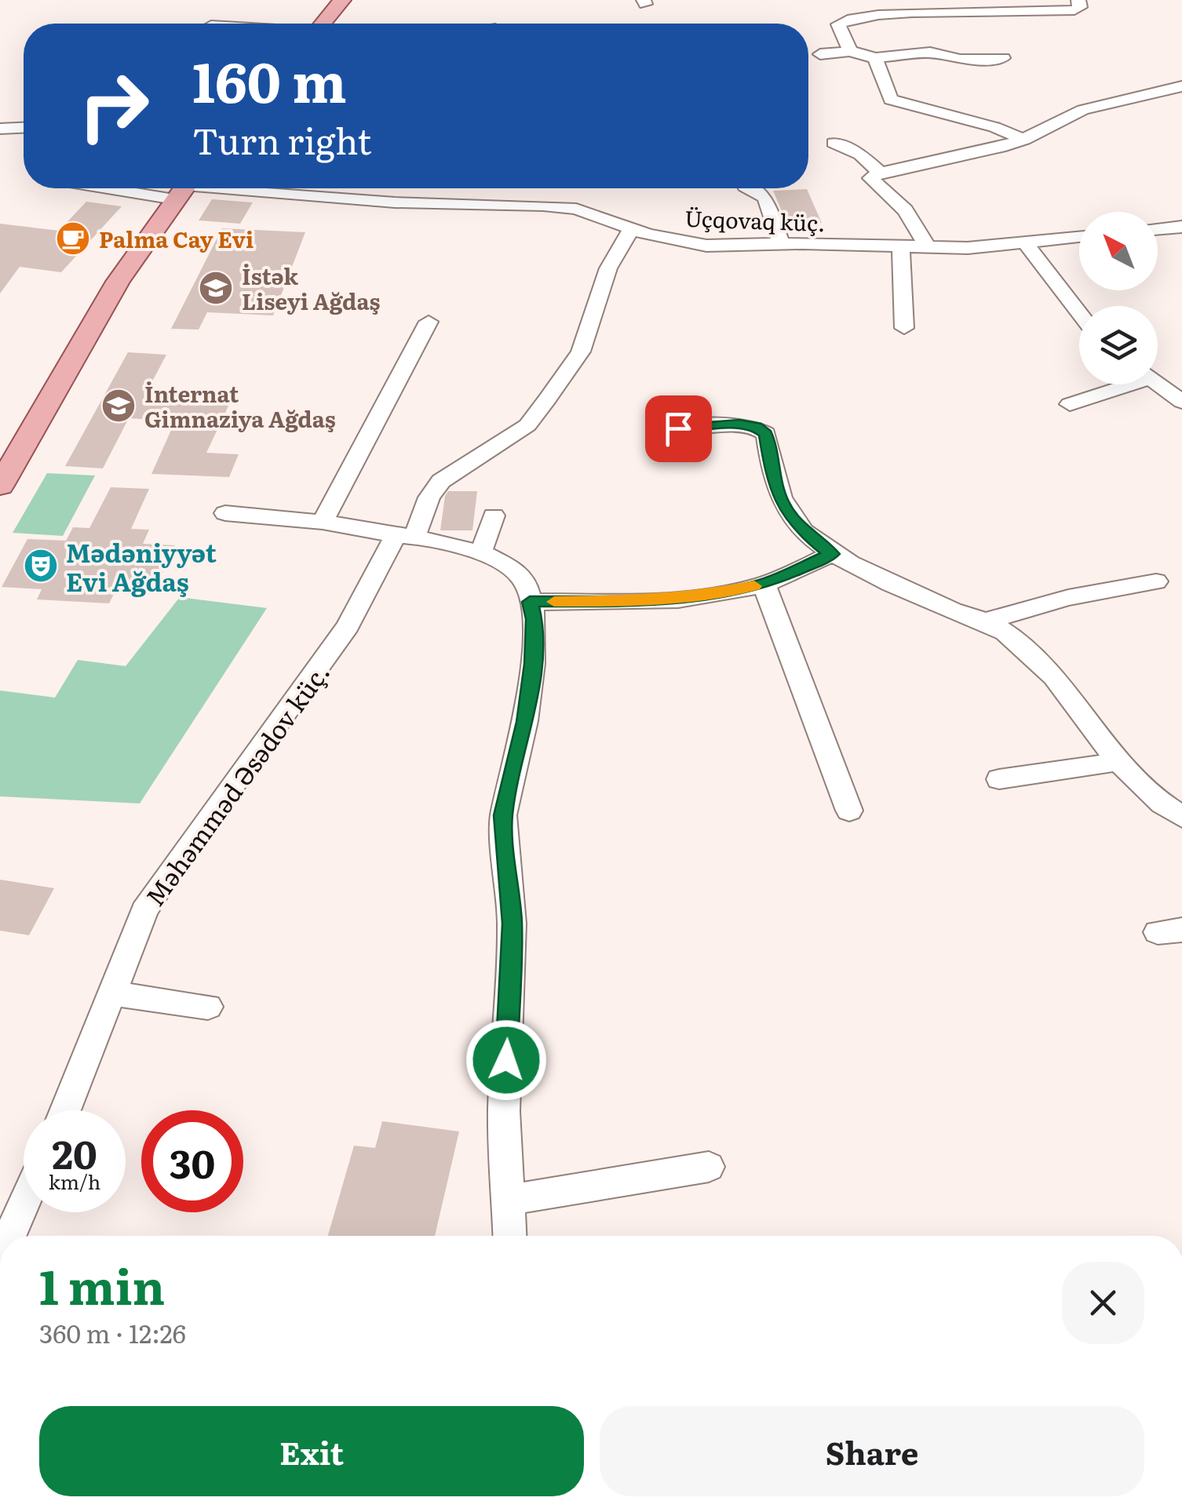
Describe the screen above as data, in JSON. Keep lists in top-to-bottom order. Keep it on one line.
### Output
{"streets":{"street":["Üçqovaq küç.","Məhəmməd Əsədov küç."]},"crossings":[["Üçqovaq küç.","Məhəmməd Əsədov küç."]],"places":{"cafe":["Palma Cay Evi"],"school or university":["İstək Liseyi Ağdaş","İnternat Gimnaziya Ağdaş"],"theatre":["Mədəniyyət Evi Ağdaş"]},"north":"top left","page":{"turn":["160 m","Turn right"],"speed":"20 km/h","limit":"30","heading":["1 min","360 m · 12:26"],"buttons":["Exit","Share"]}}
